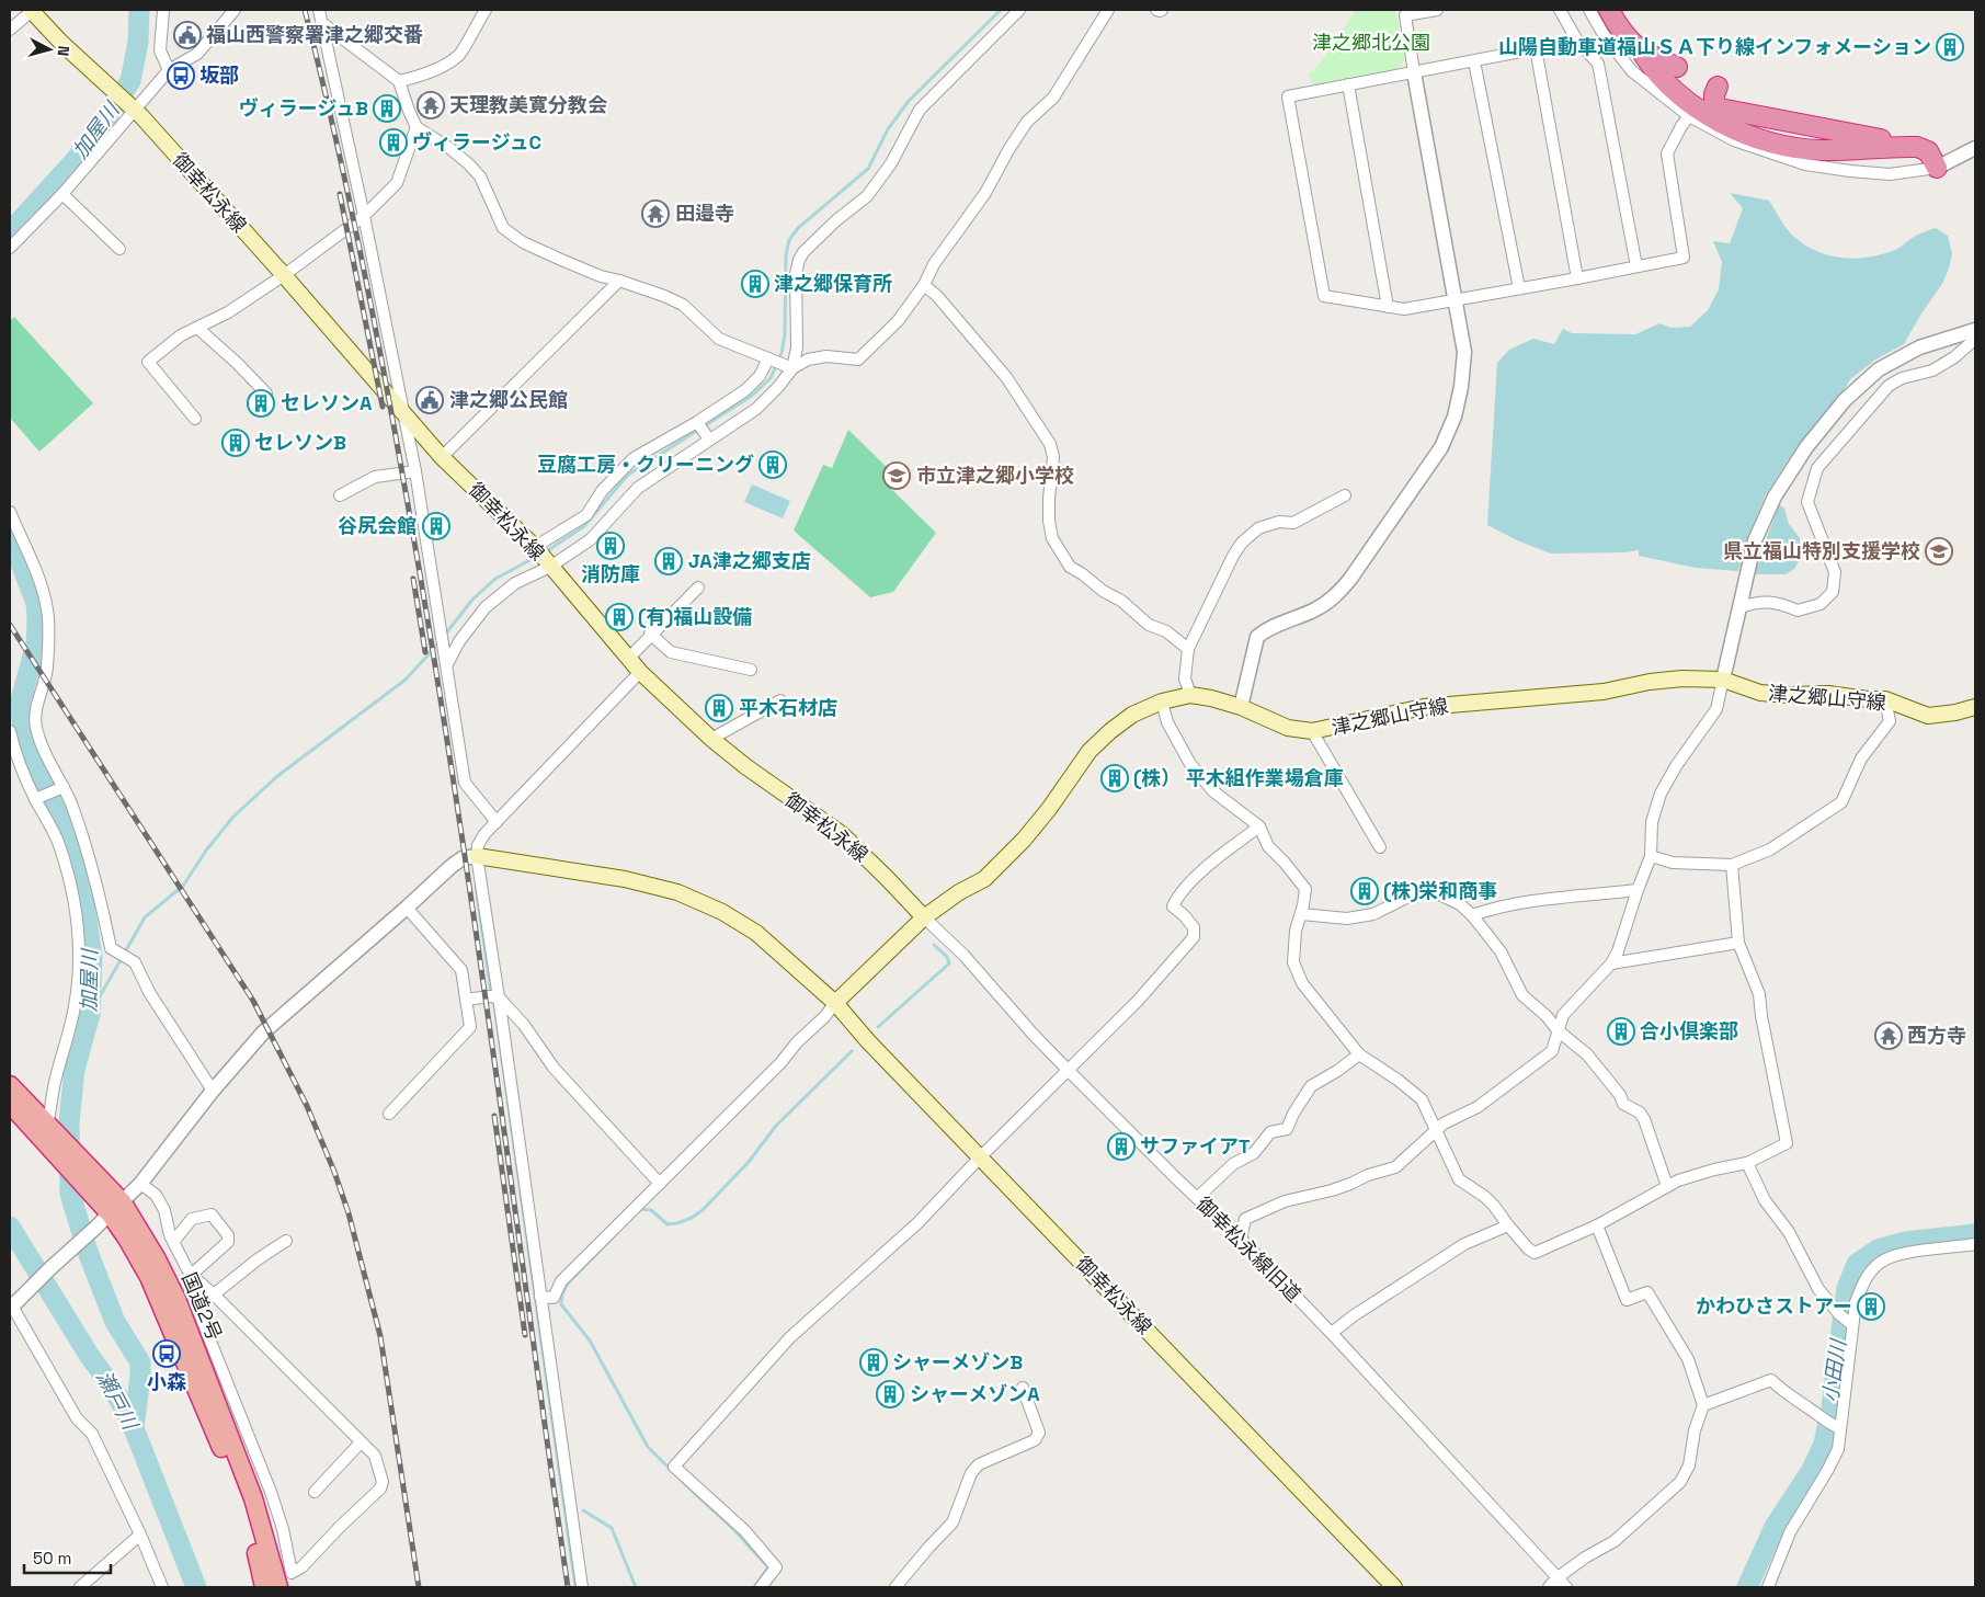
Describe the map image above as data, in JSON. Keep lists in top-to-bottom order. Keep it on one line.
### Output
{"streets":{"highway":["国道2号"],"main road":["御幸松永線","津之郷山守線"],"street":["御幸松永線旧道"]},"crossings":[["御幸松永線","津之郷山守線"],["御幸松永線","御幸松永線旧道"],["津之郷山守線","御幸松永線旧道"]],"water":["加屋川","小田川","瀬戸川"],"parks":["津之郷北公園"],"places":{"public building":["福山西警察署津之郷交番","津之郷公民館"],"building":["山陽自動車道福山ＳＡ下り線インフォメーション","ヴィラージュB","ヴィラージュC","津之郷保育所","セレソンA","セレソンB","豆腐工房・クリーニング","谷尻会館","消防庫","JA津之郷支店","(有)福山設備","平木石材店","(株） 平木組作業場倉庫","(株)栄和商事","合小倶楽部","サファイアT","かわひさストアー","シャーメゾンB","シャーメゾンA"],"bus stop":["坂部","小森"],"temple":["天理教美寛分教会","田邉寺","西方寺"],"school or university":["市立津之郷小学校","県立福山特別支援学校"]},"scale_bar":"50 m","north":"right"}
